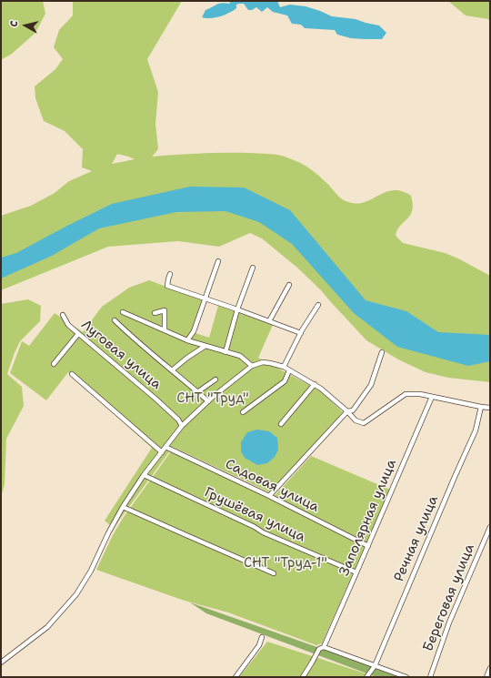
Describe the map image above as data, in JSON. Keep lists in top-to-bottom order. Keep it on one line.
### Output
{"streets":{"street":["Луговая улица","Садовая улица","Грушёвая улица","Заполярная улица","Речная улица","Береговая улица"]},"crossings":[["Садовая улица","Заполярная улица"],["Грушёвая улица","Заполярная улица"]],"parks":["СНТ \"Труд\"","СНТ \"Труд-1\""],"north":"left"}
